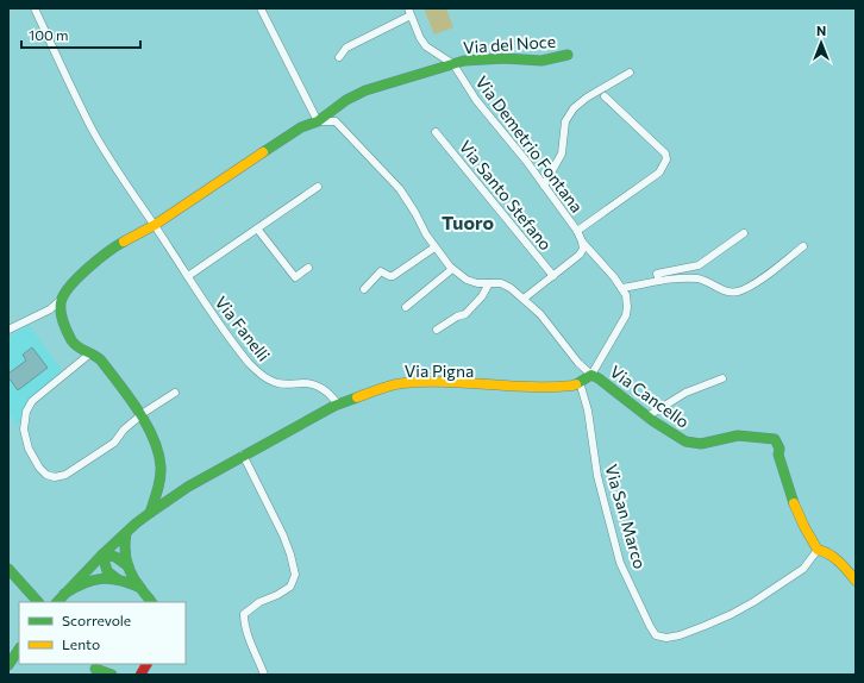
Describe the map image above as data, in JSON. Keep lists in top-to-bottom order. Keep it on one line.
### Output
{"streets":{"main road":["Via del Noce","Via Pigna","Via Cancello"],"street":["Via Demetrio Fontana","Via Santo Stefano","Via Fanelli","Via San Marco"]},"crossings":[["Via del Noce","Via Demetrio Fontana"],["Via del Noce","Via Fanelli"],["Via Fanelli","Via Pigna"],["Via Pigna","Via Cancello"],["Via Pigna","Via San Marco"],["Via Cancello","Via San Marco"]],"districts":["Tuoro"],"legend":["Scorrevole","Lento"],"scale_bar":"100 m","north":"top"}
